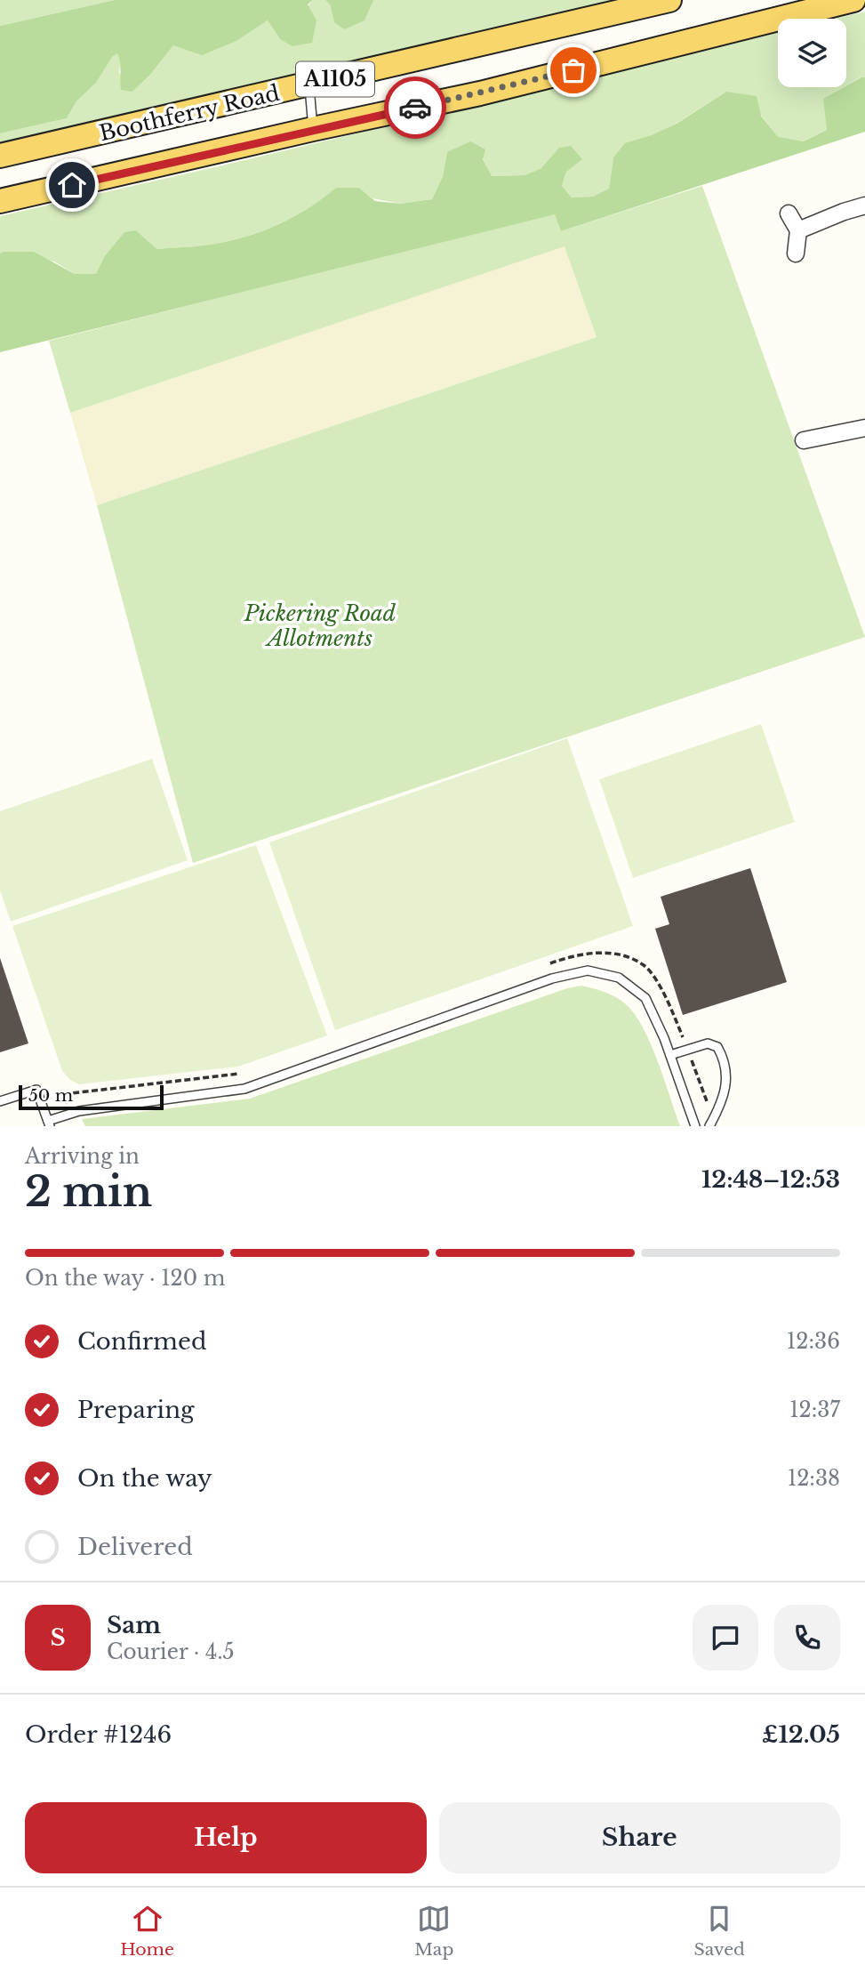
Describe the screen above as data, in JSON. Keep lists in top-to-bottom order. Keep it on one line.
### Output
{"streets":{"main road":["A1105","Boothferry Road"]},"parks":["Pickering Road Allotments"],"scale_bar":"50 m","page":{"scale":"50 m","heading":["2 min","Arriving in","12:48–12:53"],"panel":["Sam","Courier · 4.5","Order #1246","£12.05"],"bar":"On the way · 120 m","list":[["Confirmed","12:36"],["Preparing","12:37"],["On the way","12:38"],"Delivered"],"round":"S","buttons":["Help","Share"],"tabs":["Home","Map","Saved"]}}
